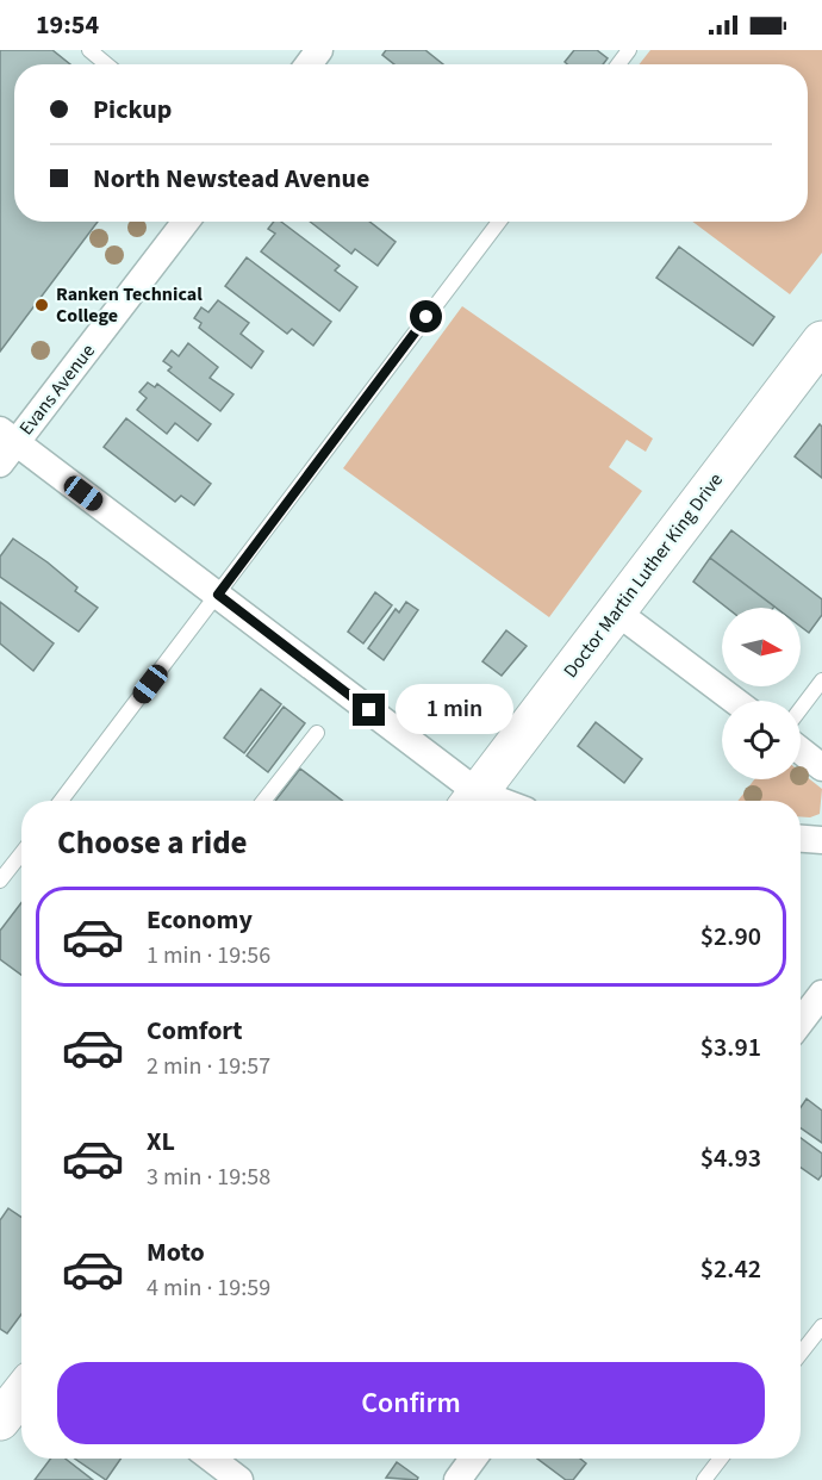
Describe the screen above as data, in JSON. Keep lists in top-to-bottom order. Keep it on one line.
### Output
{"streets":{"main road":["Doctor Martin Luther King Drive"],"street":["Evans Avenue"]},"places":["Ranken Technical College"],"north":"right","page":{"status":"19:54","banner":["Pickup","North Newstead Avenue"],"bubble":"1 min","heading":"Choose a ride","list":[{"name":"Economy","note":"1 min · 19:56","value":"$2.90"},{"name":"Comfort","note":"2 min · 19:57","value":"$3.91"},{"name":"XL","note":"3 min · 19:58","value":"$4.93"},{"name":"Moto","note":"4 min · 19:59","value":"$2.42"}],"buttons":"Confirm"}}
